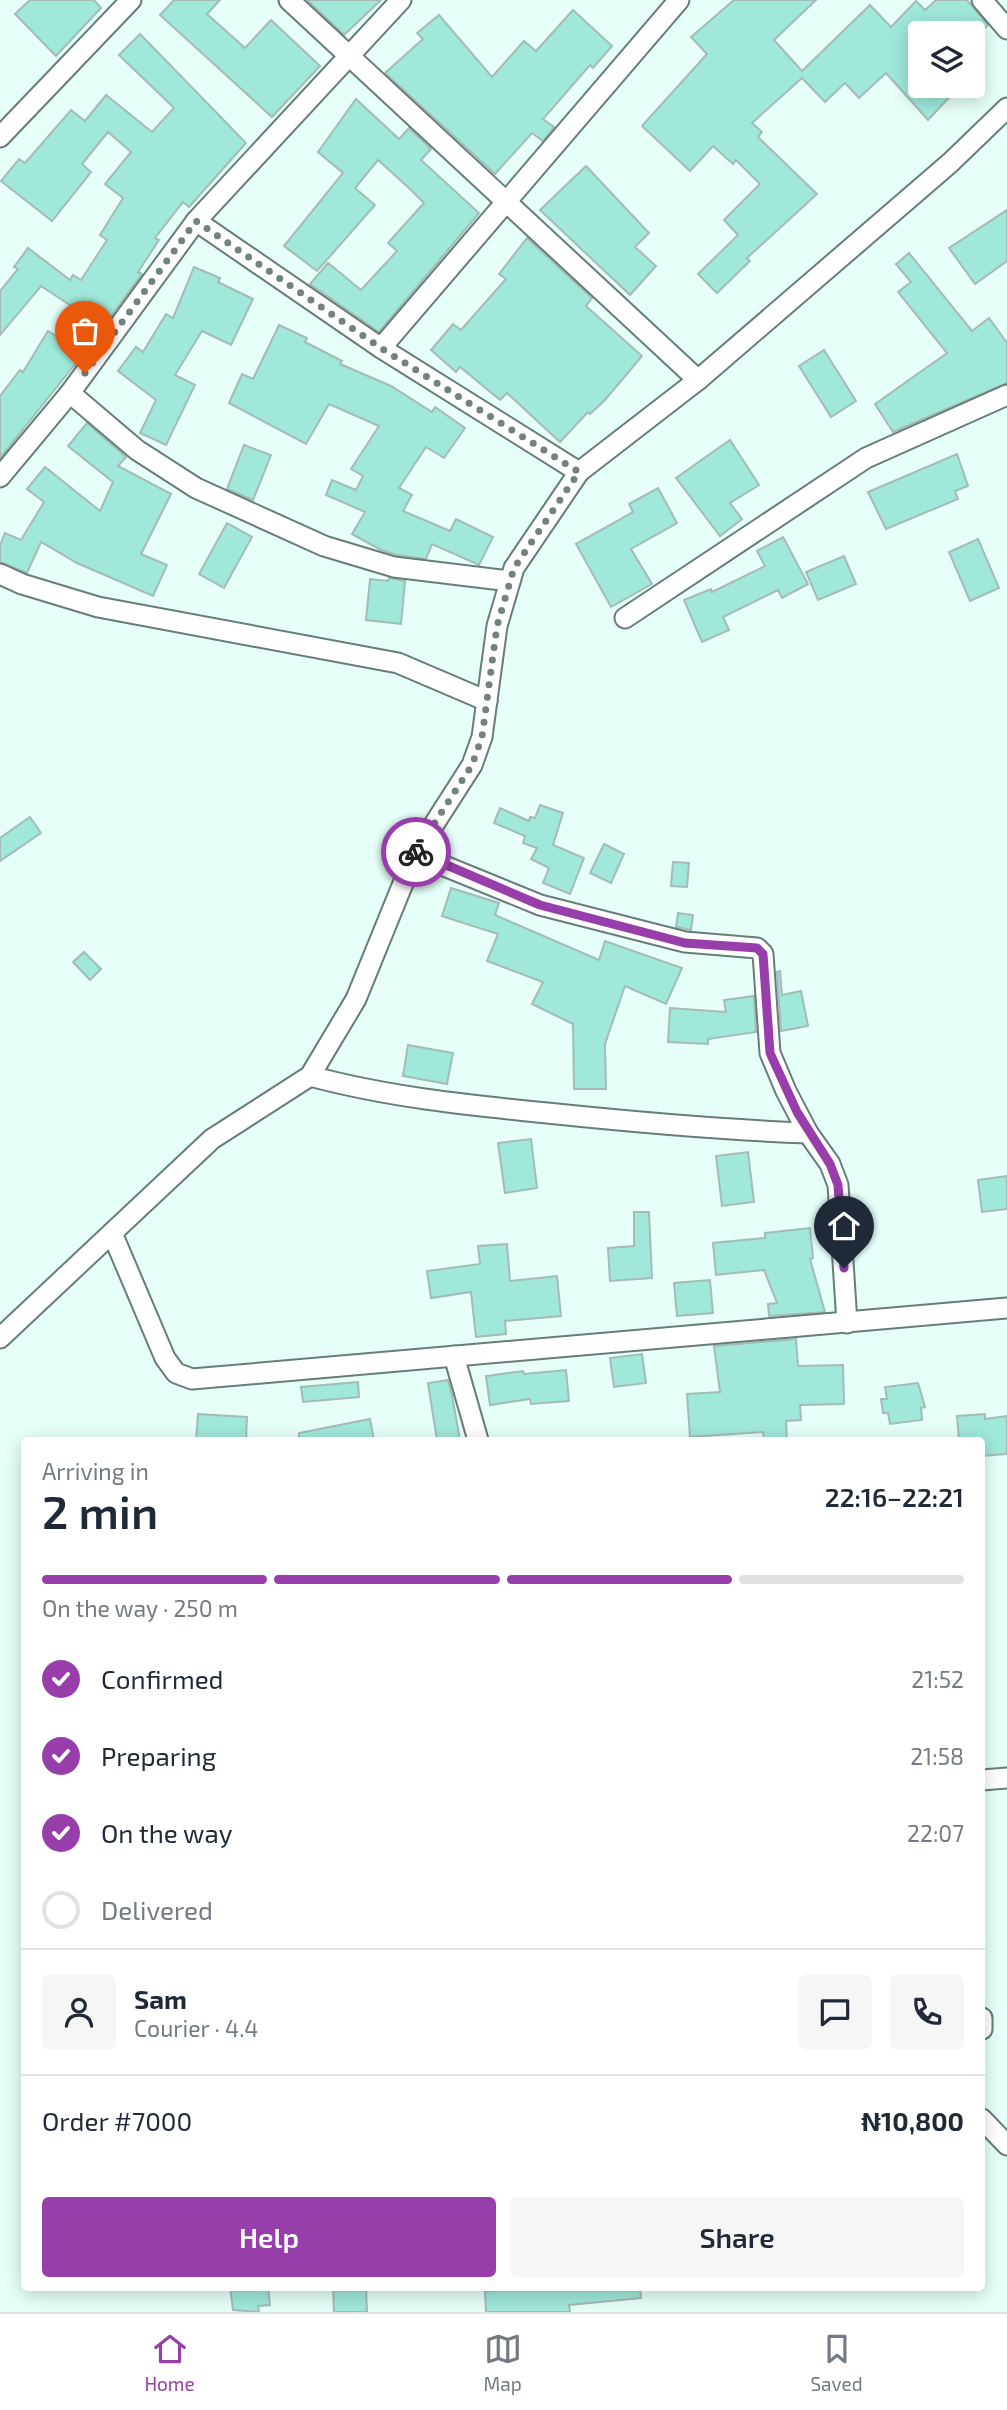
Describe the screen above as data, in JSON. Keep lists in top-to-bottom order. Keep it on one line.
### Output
{"page":{"heading":["2 min","Arriving in","22:16–22:21"],"panel":["Sam","Courier · 4.4","Order #7000","₦10,800"],"bar":"On the way · 250 m","list":[["Confirmed","21:52"],["Preparing","21:58"],["On the way","22:07"],"Delivered"],"buttons":["Help","Share"],"tabs":["Home","Map","Saved"]}}
